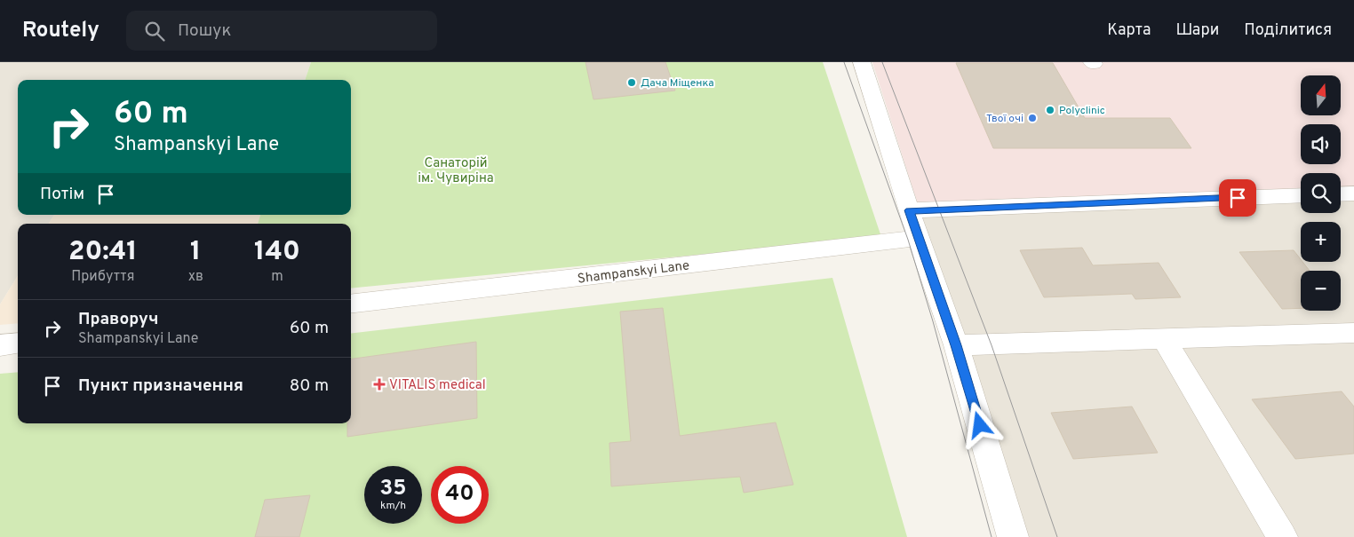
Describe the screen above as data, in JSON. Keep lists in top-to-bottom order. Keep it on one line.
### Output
{"streets":{"street":["Shampanskyi Lane"]},"parks":["Санаторій ім. Чувиріна"],"places":{"other":["Дача Міщенка","Polyclinic","Твої очі"],"health":["VITALIS medical"]},"north":"top","page":{"header":"Routely","search":"Пошук","nav":["Карта","Шари","Поділитися"],"map_buttons":["+","−"],"turn":["60 m","Shampanskyi Lane"],"then":"Потім","eta":["20:41","Прибуття","1","хв","140","m"],"list":[{"name":"Праворуч","note":"Shampanskyi Lane","value":"60 m"},{"name":"Пункт призначення","value":"80 m"}],"speed":"35 km/h","limit":"40"}}
